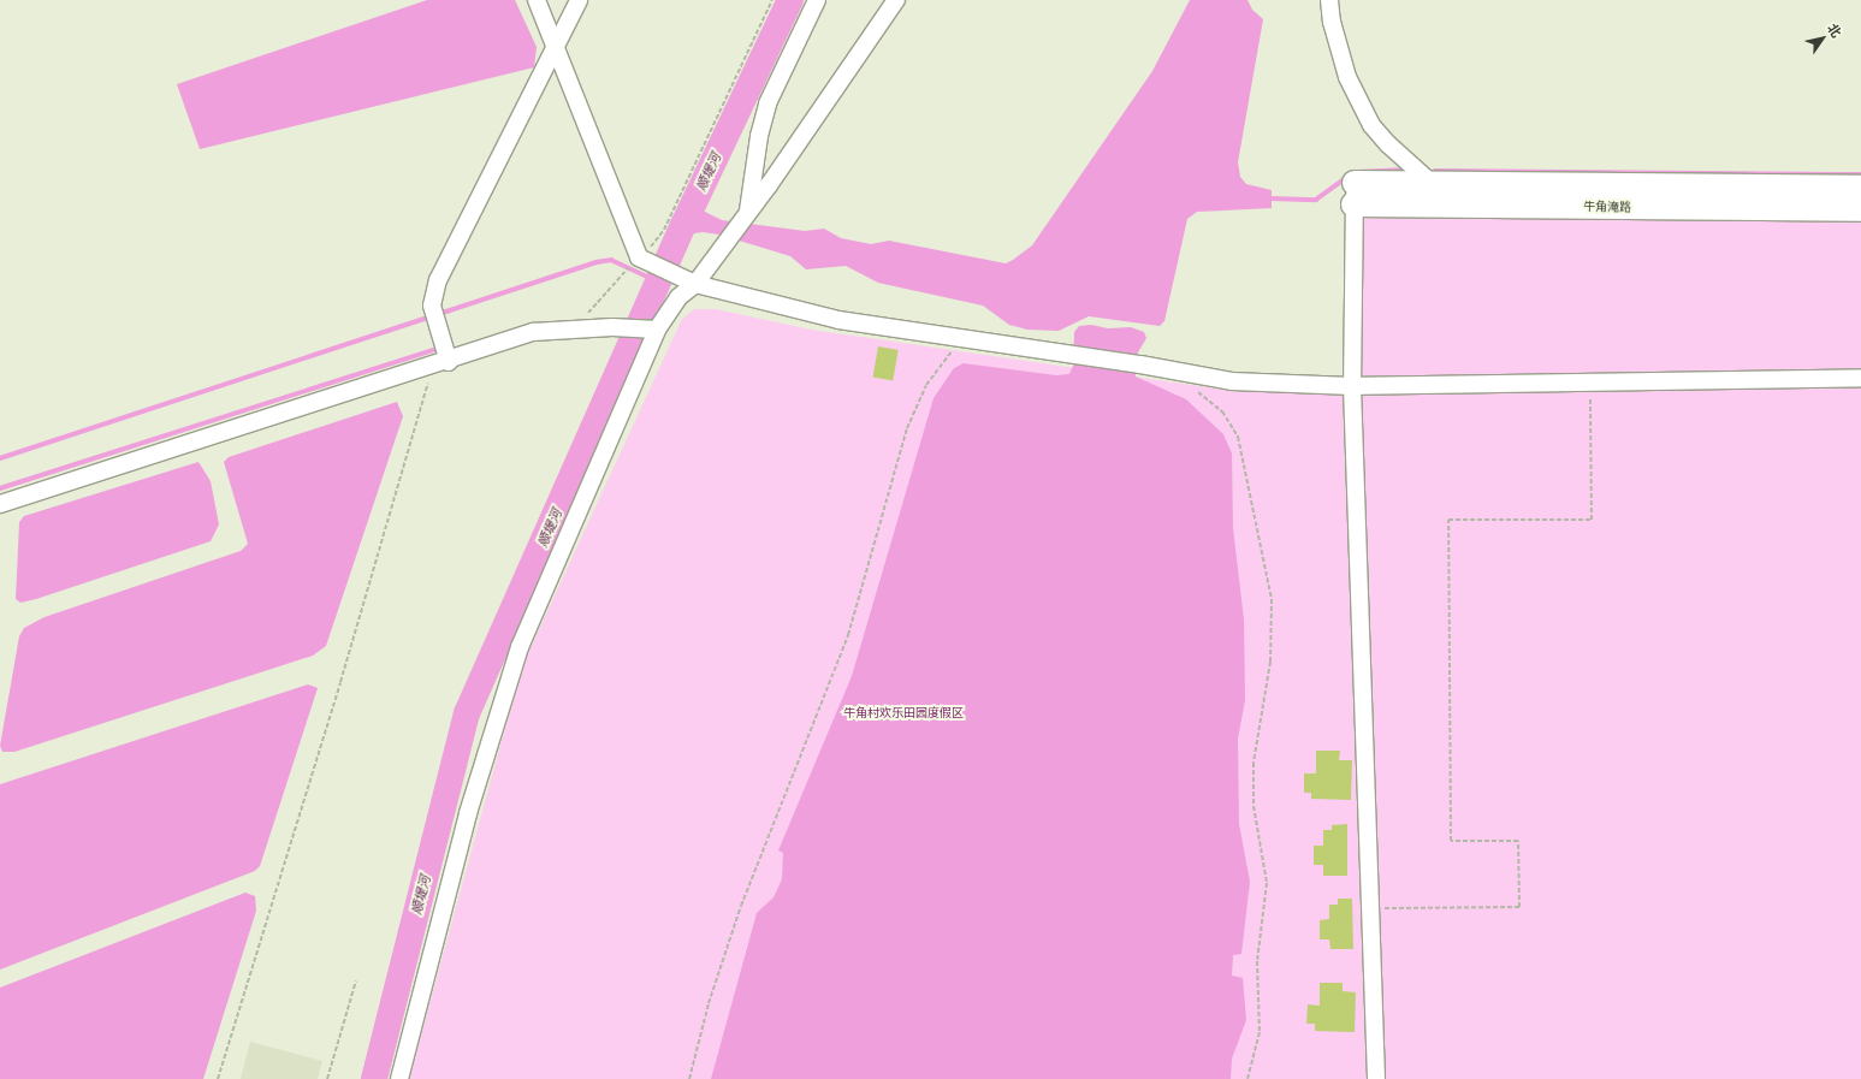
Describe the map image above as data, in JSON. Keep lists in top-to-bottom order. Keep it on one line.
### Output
{"streets":{"street":["牛角淹路"]},"water":["顺堤河"],"parks":["牛角村欢乐田园度假区"],"north":"top right"}
